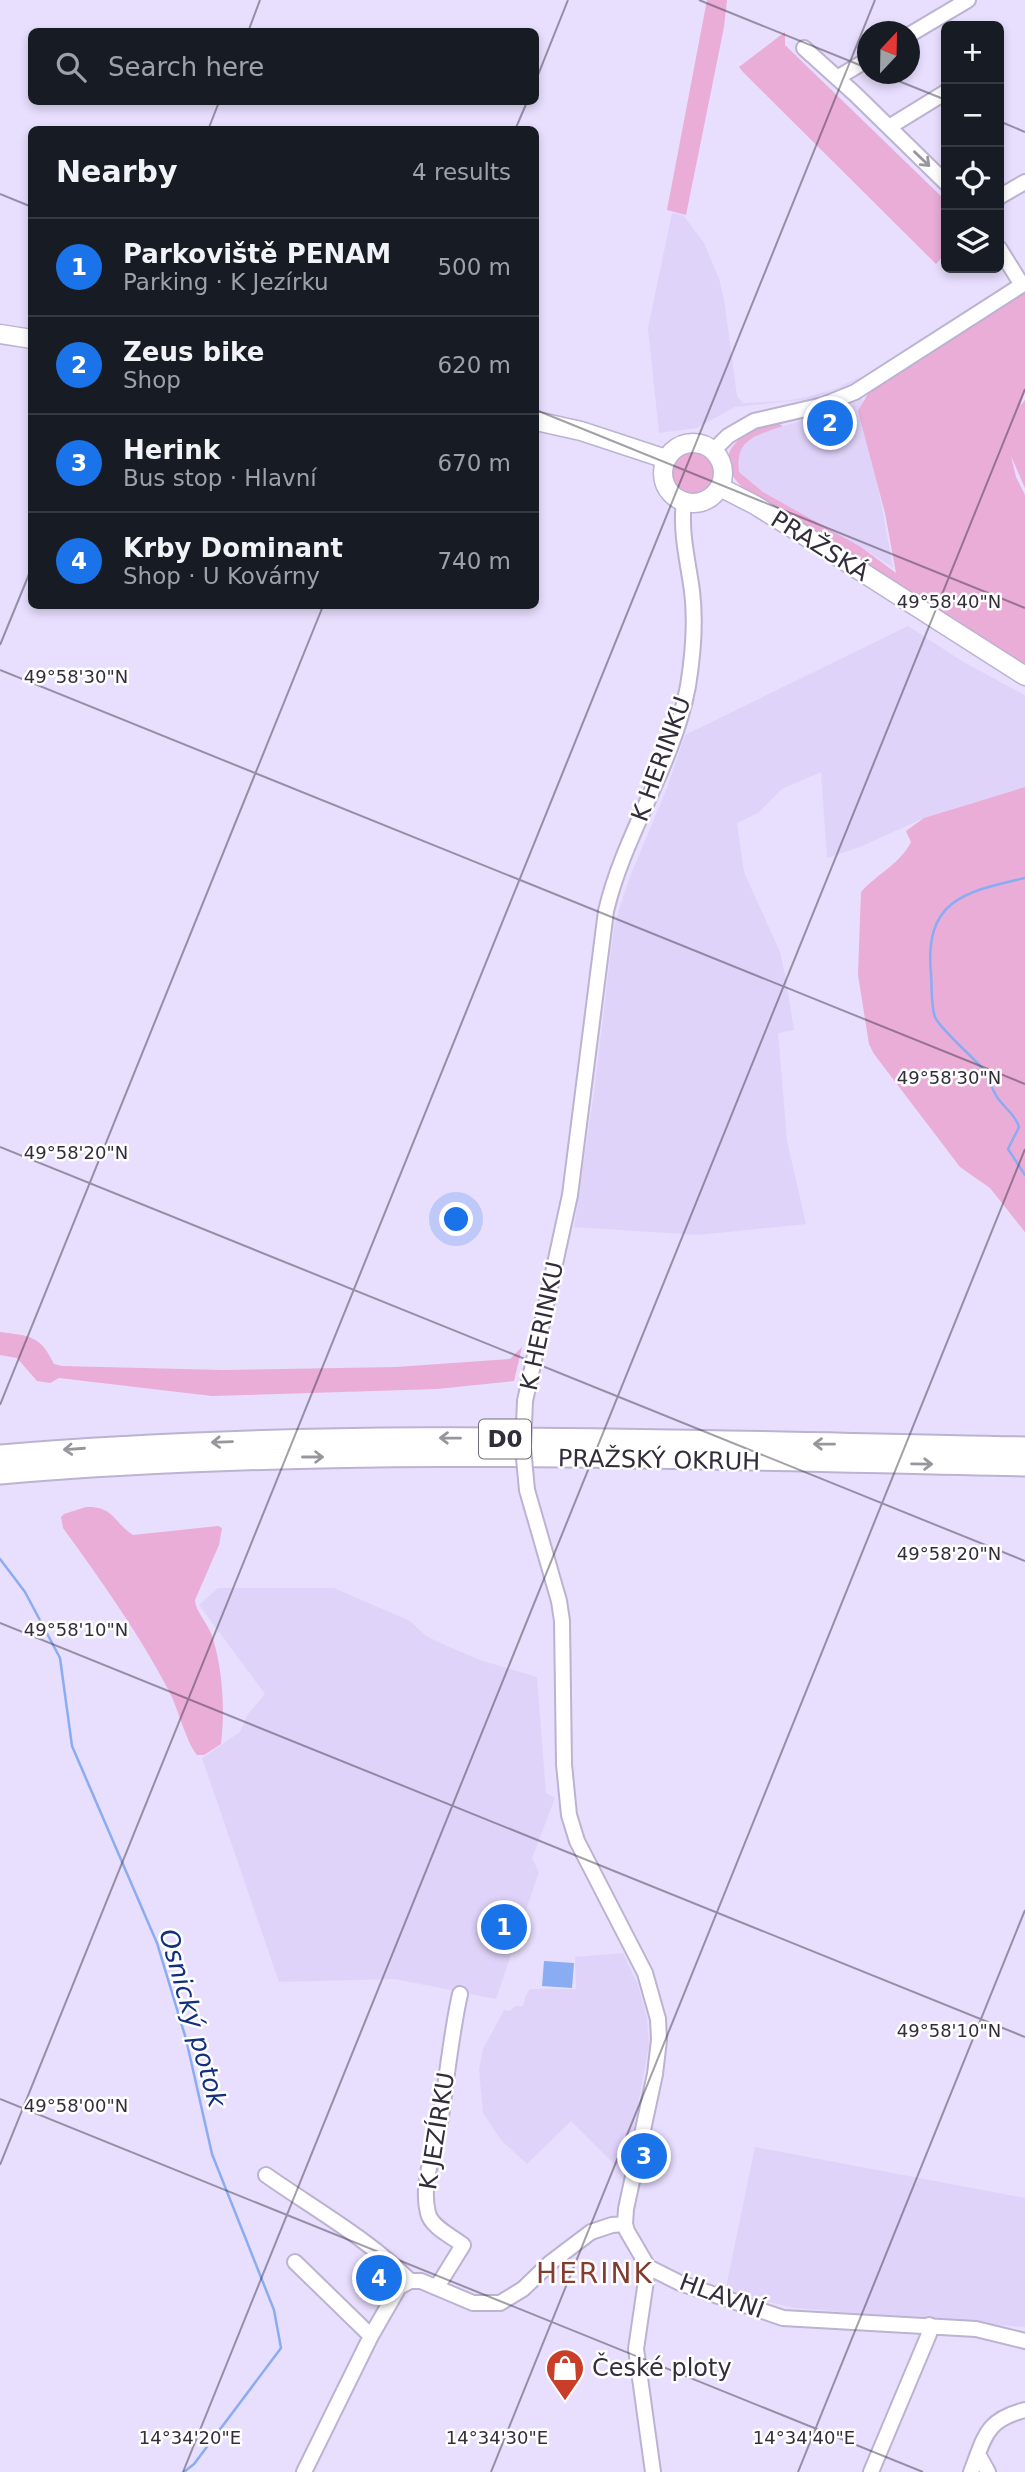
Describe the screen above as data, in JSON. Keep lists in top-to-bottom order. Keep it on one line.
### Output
{"streets":{"highway":["D0","PRAŽSKÝ OKRUH"],"main road":["PRAŽSKÁ"],"street":["K HERINKU","K JEZÍRKU","HLAVNÍ"]},"crossings":[["PRAŽSKÁ","K HERINKU"],["K HERINKU","HLAVNÍ"]],"districts":["HERINK"],"water":["Osnický potok"],"places":{"shop":["České ploty"]},"north":"top","page":{"map_buttons":["+","−"],"search":"Search here","heading":["Nearby","4 results"],"list":[{"mark":"1","name":"Parkoviště PENAM","note":"Parking · K Jezírku","value":"500 m"},{"mark":"2","name":"Zeus bike","note":"Shop","value":"620 m"},{"mark":"3","name":"Herink","note":"Bus stop · Hlavní","value":"670 m"},{"mark":"4","name":"Krby Dominant","note":"Shop · U Kovárny","value":"740 m"}],"pins":["2","1","3","4"]},"coordinates":["49°58'40\"N","49°58'30\"N","49°58'20\"N","49°58'10\"N","49°58'00\"N","14°34'20\"E","14°34'30\"E","14°34'40\"E"]}
